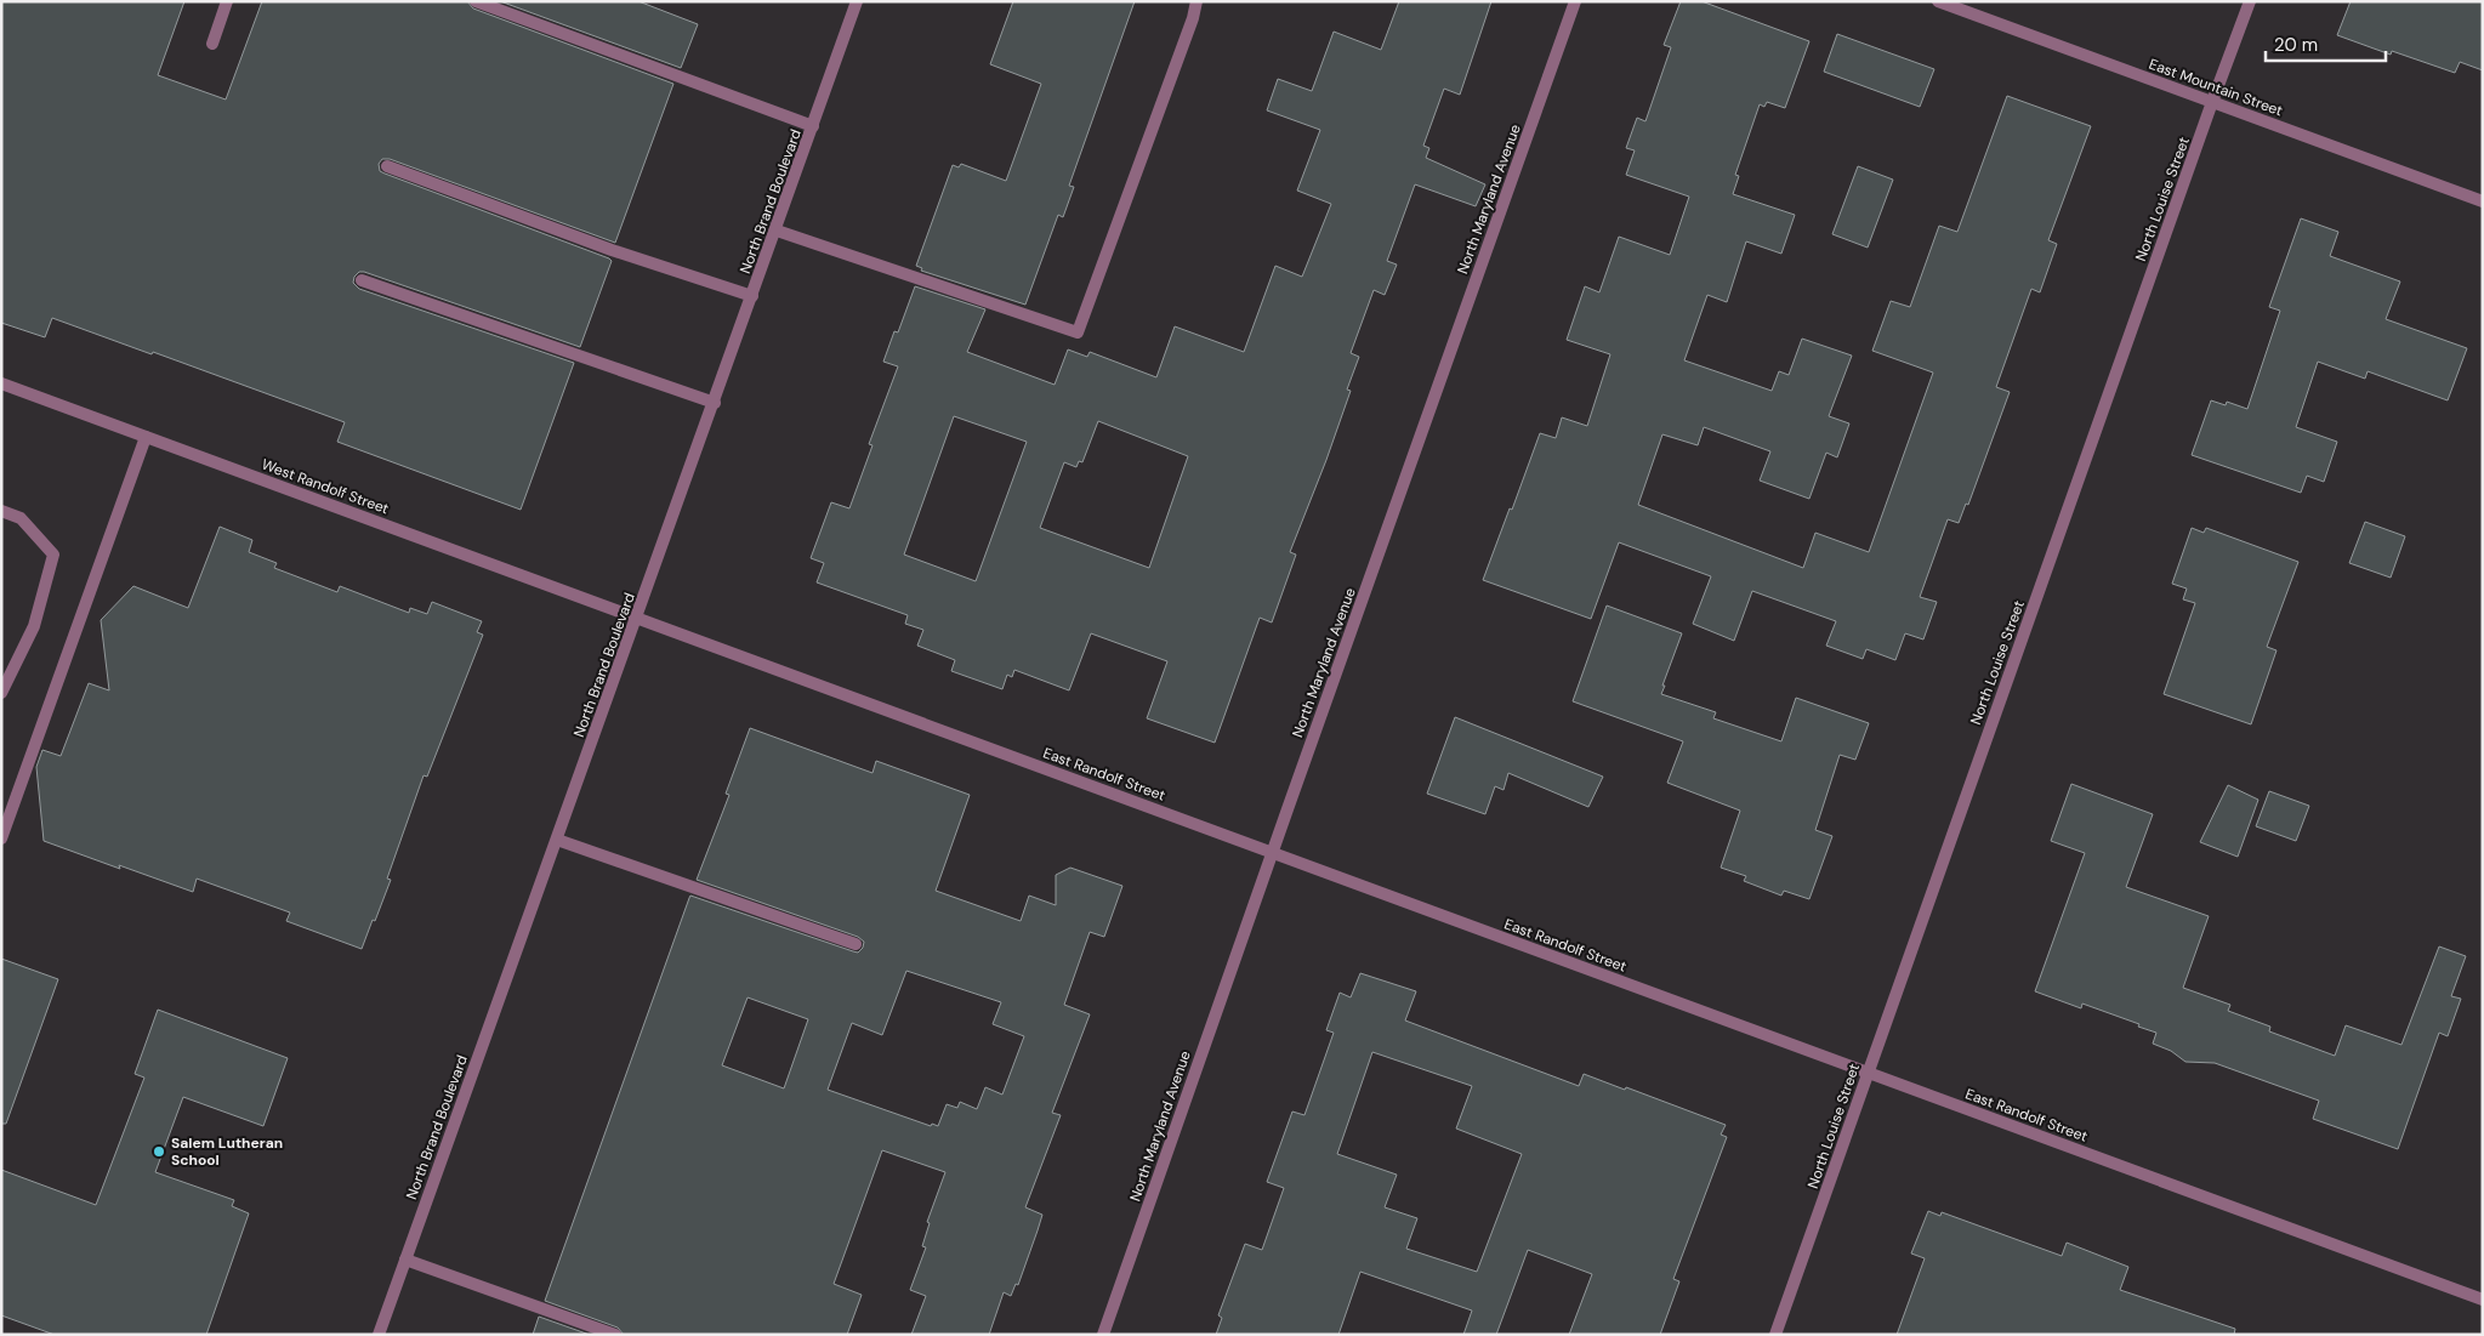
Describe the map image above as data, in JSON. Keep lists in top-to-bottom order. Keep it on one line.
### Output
{"streets":{"street":["East Mountain Street","North Maryland Avenue","North Louise Street","North Brand Boulevard","West Randolf Street","East Randolf Street"]},"crossings":[["East Mountain Street","North Louise Street"],["North Maryland Avenue","East Randolf Street"],["North Louise Street","East Randolf Street"],["North Brand Boulevard","West Randolf Street"],["North Brand Boulevard","East Randolf Street"],["West Randolf Street","East Randolf Street"]],"places":["Salem Lutheran School"],"scale_bar":"20 m"}
